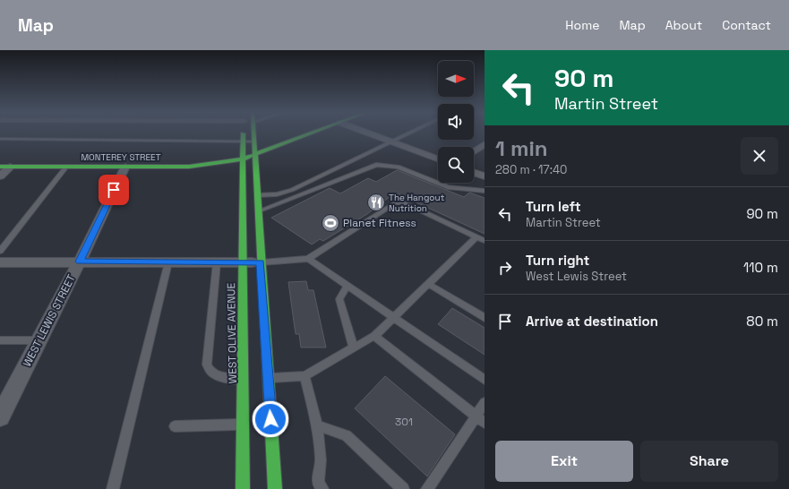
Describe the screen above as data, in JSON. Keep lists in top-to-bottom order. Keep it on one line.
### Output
{"streets":{"main road":["MONTEREY STREET","WEST OLIVE AVENUE"],"street":["WEST LEWIS STREET"]},"crossings":[["MONTEREY STREET","WEST LEWIS STREET"],["MONTEREY STREET","WEST OLIVE AVENUE"]],"places":{"restaurant":["The Hangout Nutrition"],"sports":["Planet Fitness"]},"house_numbers":["301"],"north":"right","page":{"header":"Map","nav":["Home","Map","About","Contact"],"turn":["90 m","Martin Street"],"heading":["1 min","280 m · 17:40"],"list":[{"name":"Turn left","note":"Martin Street","value":"90 m"},{"name":"Turn right","note":"West Lewis Street","value":"110 m"},{"name":"Arrive at destination","value":"80 m"}],"buttons":["Exit","Share"]}}
